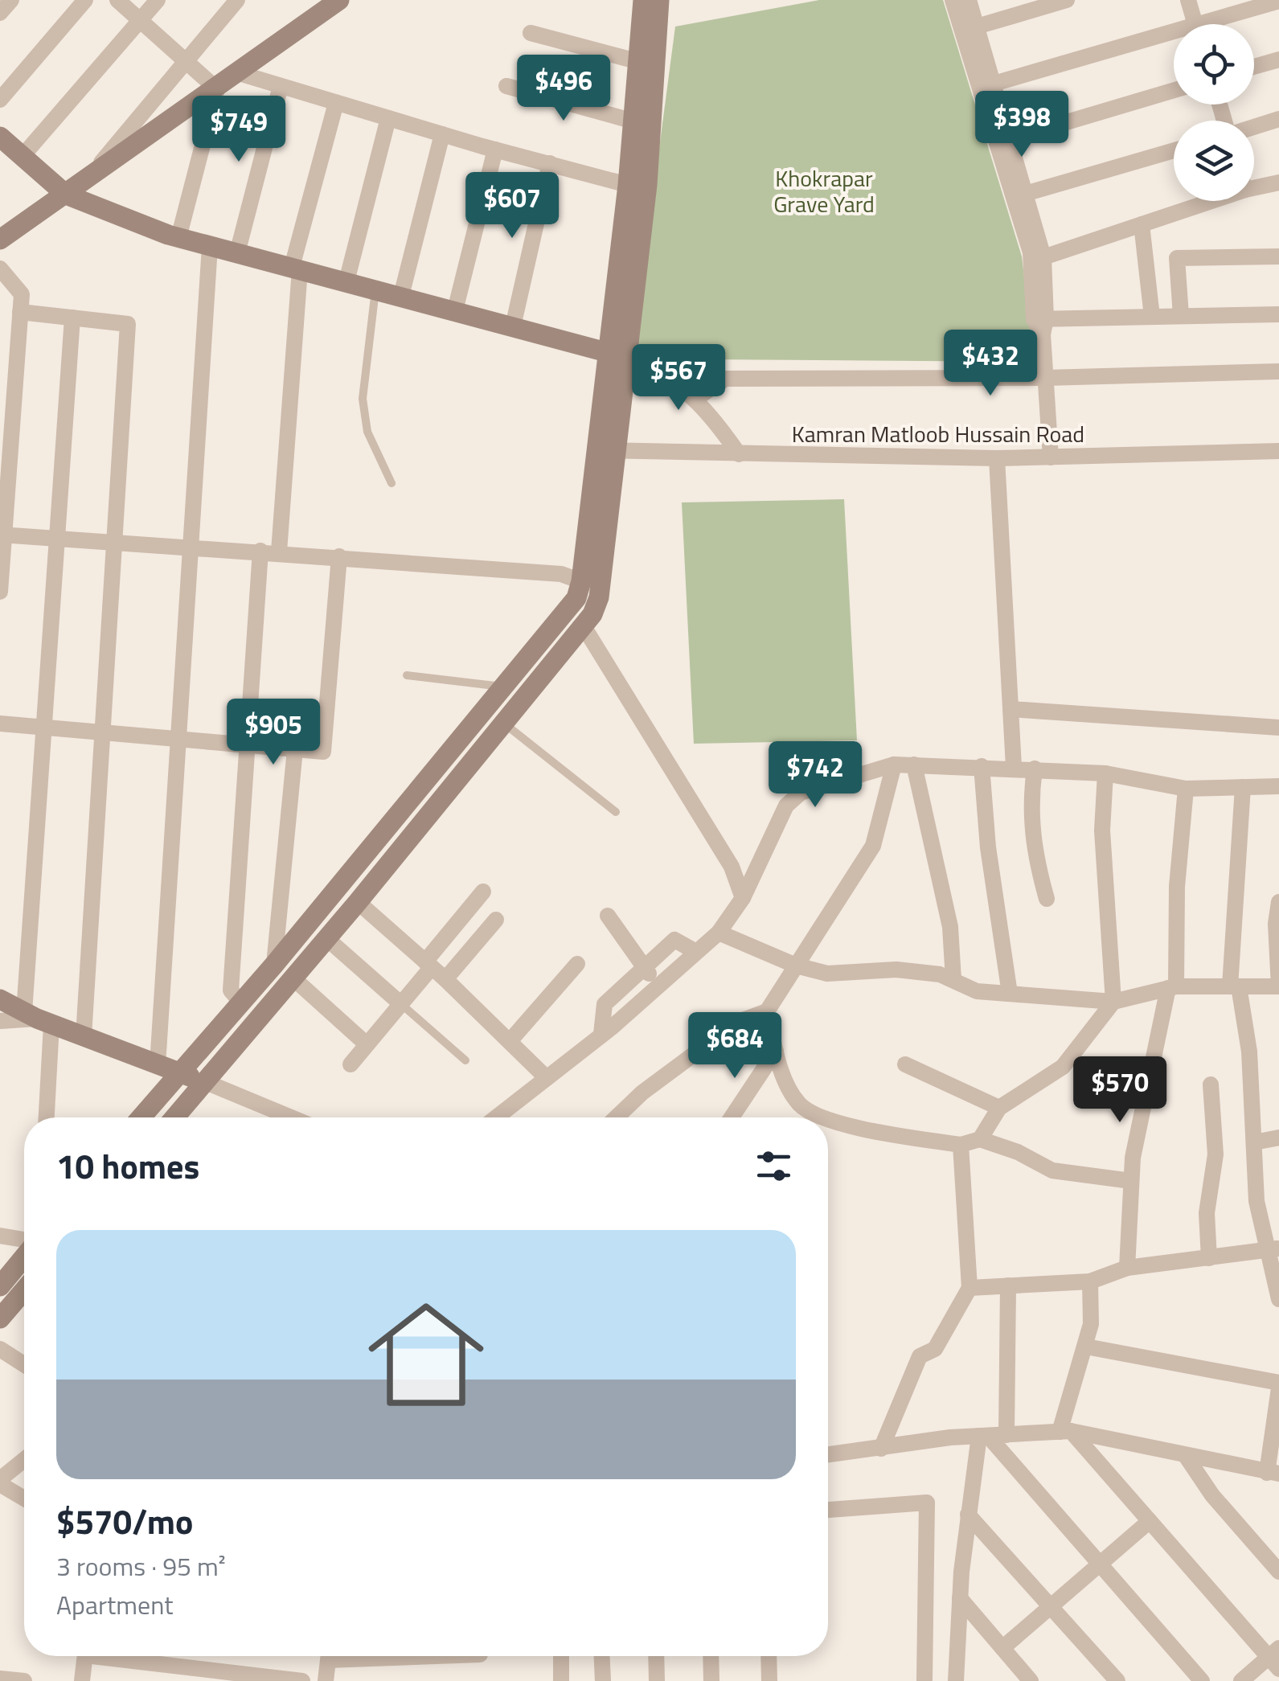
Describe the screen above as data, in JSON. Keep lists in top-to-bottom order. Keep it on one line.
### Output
{"streets":{"street":["Kamran Matloob Hussain Road"]},"parks":["Khokrapar Grave Yard"],"page":{"price":["$496","$398","$749","$607","$432","$567","$905","$742","$684","$570"],"heading":"10 homes","list":[{"name":"$570/mo","note":"3 rooms · 95 m² · Apartment"}]}}
